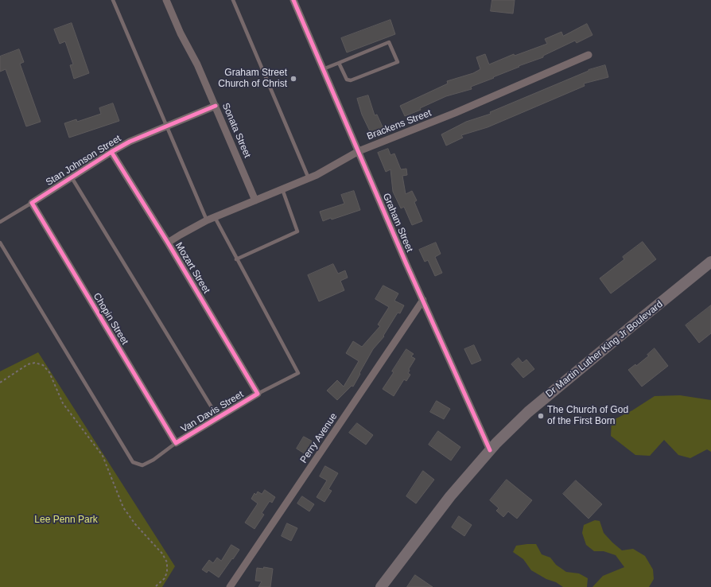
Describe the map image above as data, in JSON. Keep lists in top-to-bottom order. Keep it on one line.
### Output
{"streets":{"main road":["Dr Martin Luther King Jr Boulevard"],"street":["Brackens Street","Sonata Street","Stan Johnson Street","Graham Street","Mozart Street","Chopin Street","Van Davis Street","Perry Avenue"]},"crossings":[["Brackens Street","Sonata Street"],["Brackens Street","Graham Street"],["Brackens Street","Mozart Street"],["Sonata Street","Stan Johnson Street"],["Stan Johnson Street","Mozart Street"],["Stan Johnson Street","Chopin Street"],["Graham Street","Dr Martin Luther King Jr Boulevard"],["Graham Street","Perry Avenue"],["Mozart Street","Van Davis Street"],["Chopin Street","Van Davis Street"]],"parks":["Lee Penn Park"],"places":["Graham Street Church of Christ","The Church of God of the First Born"]}
